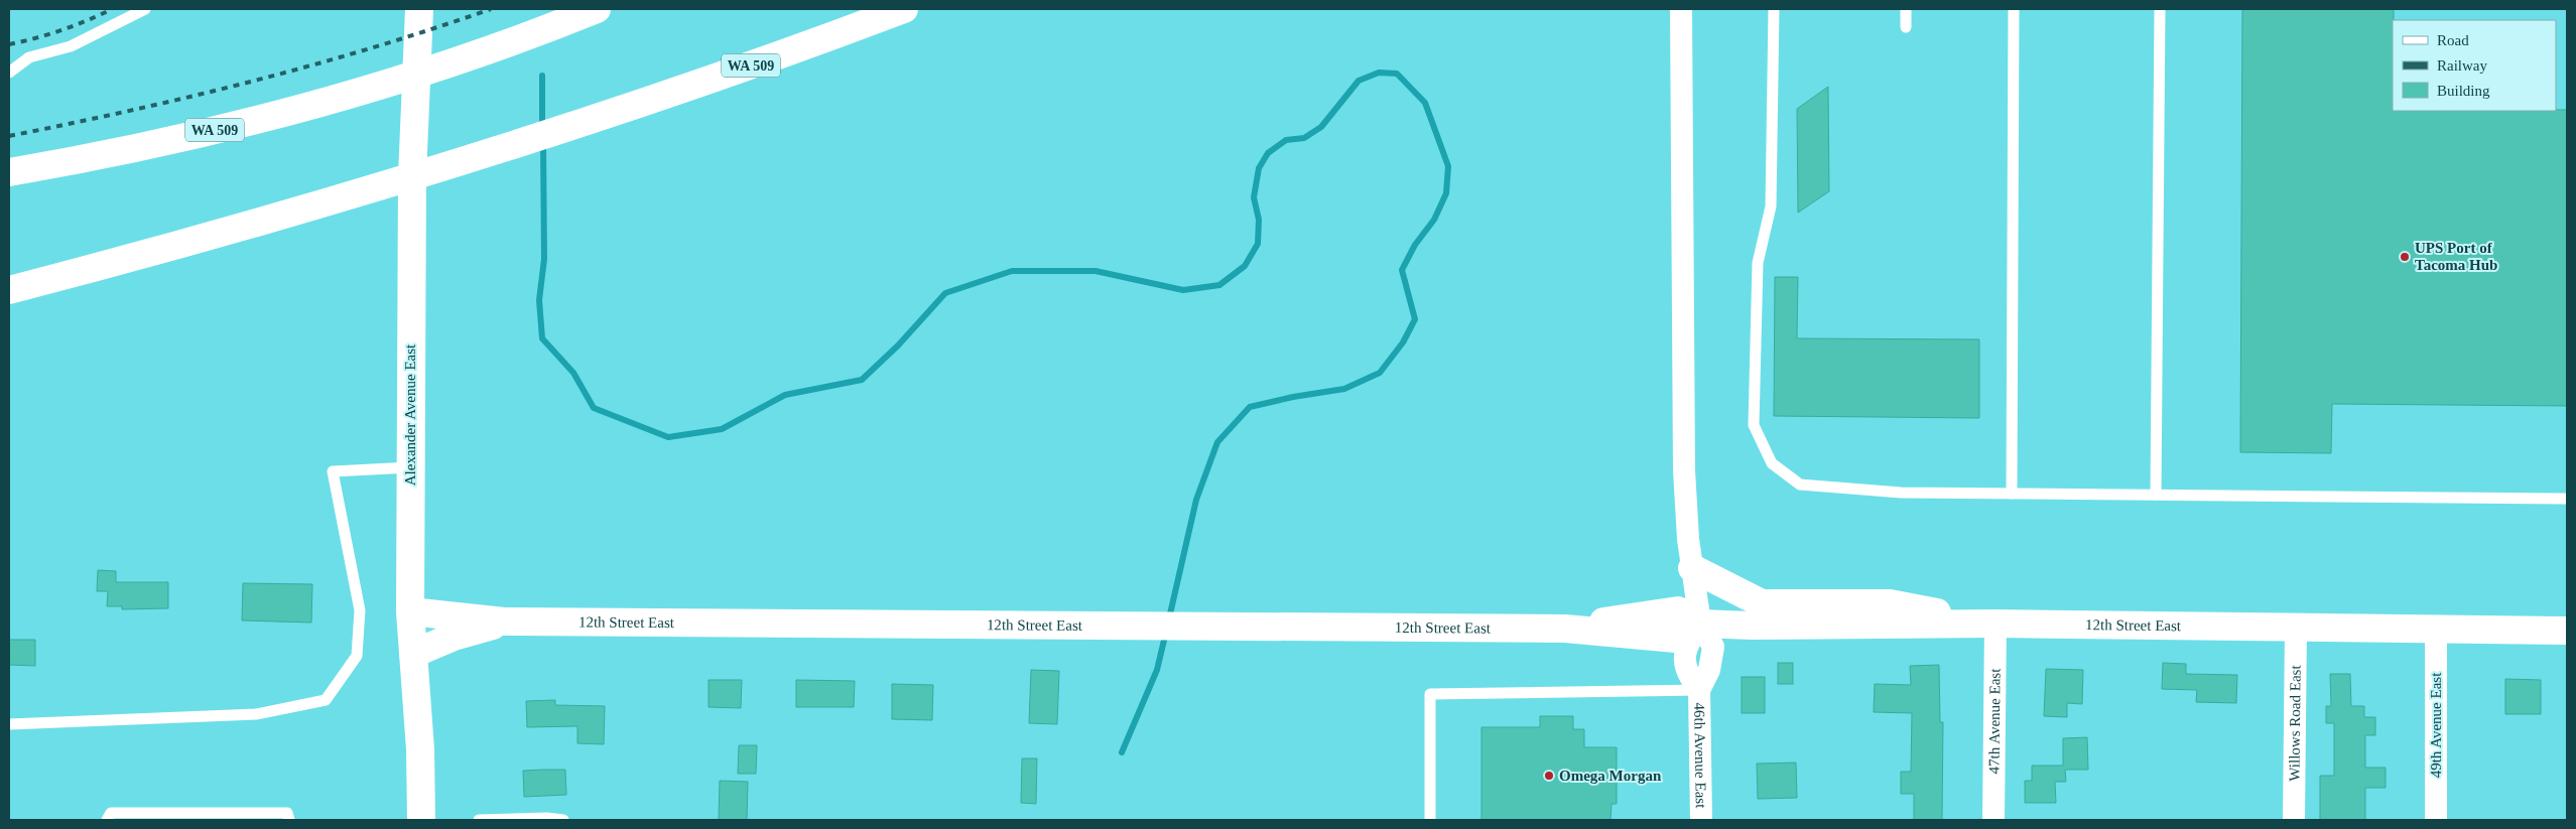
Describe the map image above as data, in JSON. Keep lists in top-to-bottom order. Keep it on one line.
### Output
{"streets":{"main road":["WA 509","Alexander Avenue East","12th Street East"],"street":["47th Avenue East","Willows Road East","49th Avenue East","46th Avenue East"]},"crossings":[["WA 509","Alexander Avenue East"],["Alexander Avenue East","12th Street East"],["12th Street East","47th Avenue East"],["12th Street East","Willows Road East"],["12th Street East","49th Avenue East"],["12th Street East","46th Avenue East"]],"places":["UPS Port of Tacoma Hub","Omega Morgan"],"legend":["Road","Railway","Building"]}
